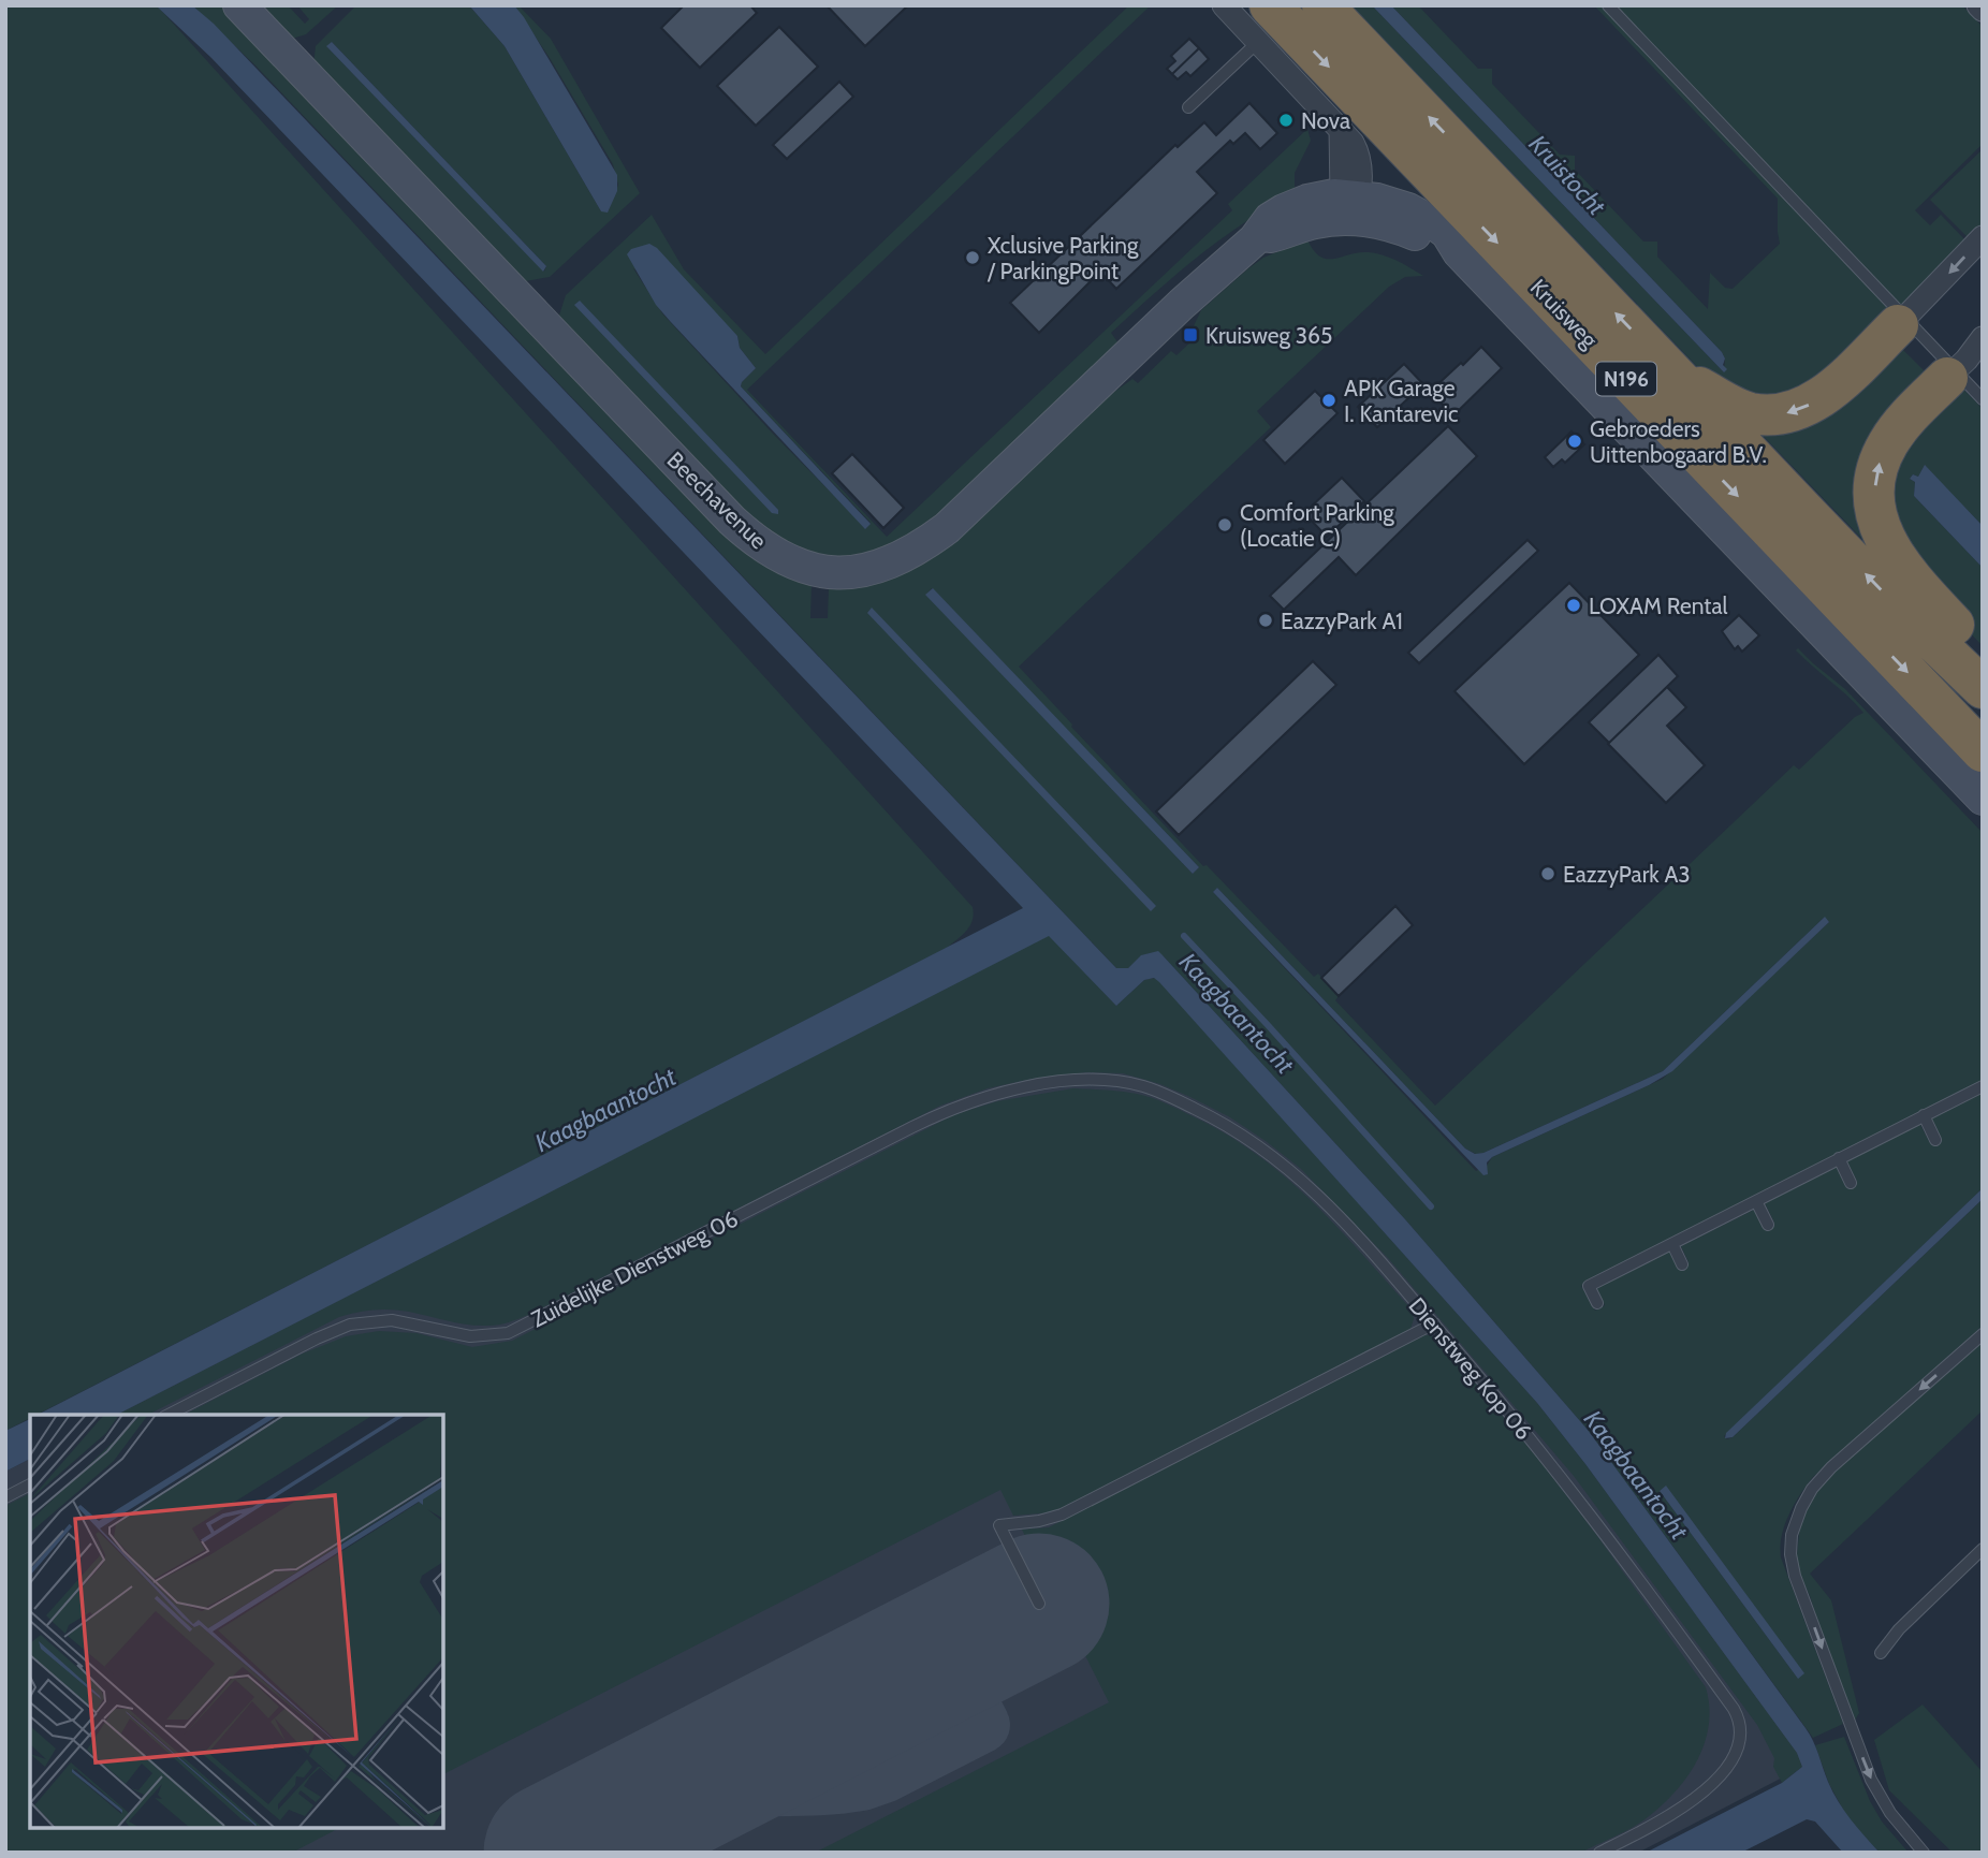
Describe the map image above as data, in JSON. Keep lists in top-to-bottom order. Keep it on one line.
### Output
{"streets":{"highway":["Kruisweg","N196"],"street":["Beechavenue"],"lane":["Zuidelijke Dienstweg 06","Dienstweg Kop 06"]},"crossings":[["Kruisweg","Beechavenue"],["Zuidelijke Dienstweg 06","Dienstweg Kop 06"]],"water":["Kruistocht","Kaagbaantocht"],"places":{"other":["Nova","Xclusive Parking / ParkingPoint","APK Garage I. Kantarevic","Gebroeders Uittenbogaard B.V.","Comfort Parking (Locatie C)","LOXAM Rental","EazzyPark A1","EazzyPark A3"],"transit":["Kruisweg 365"]}}
